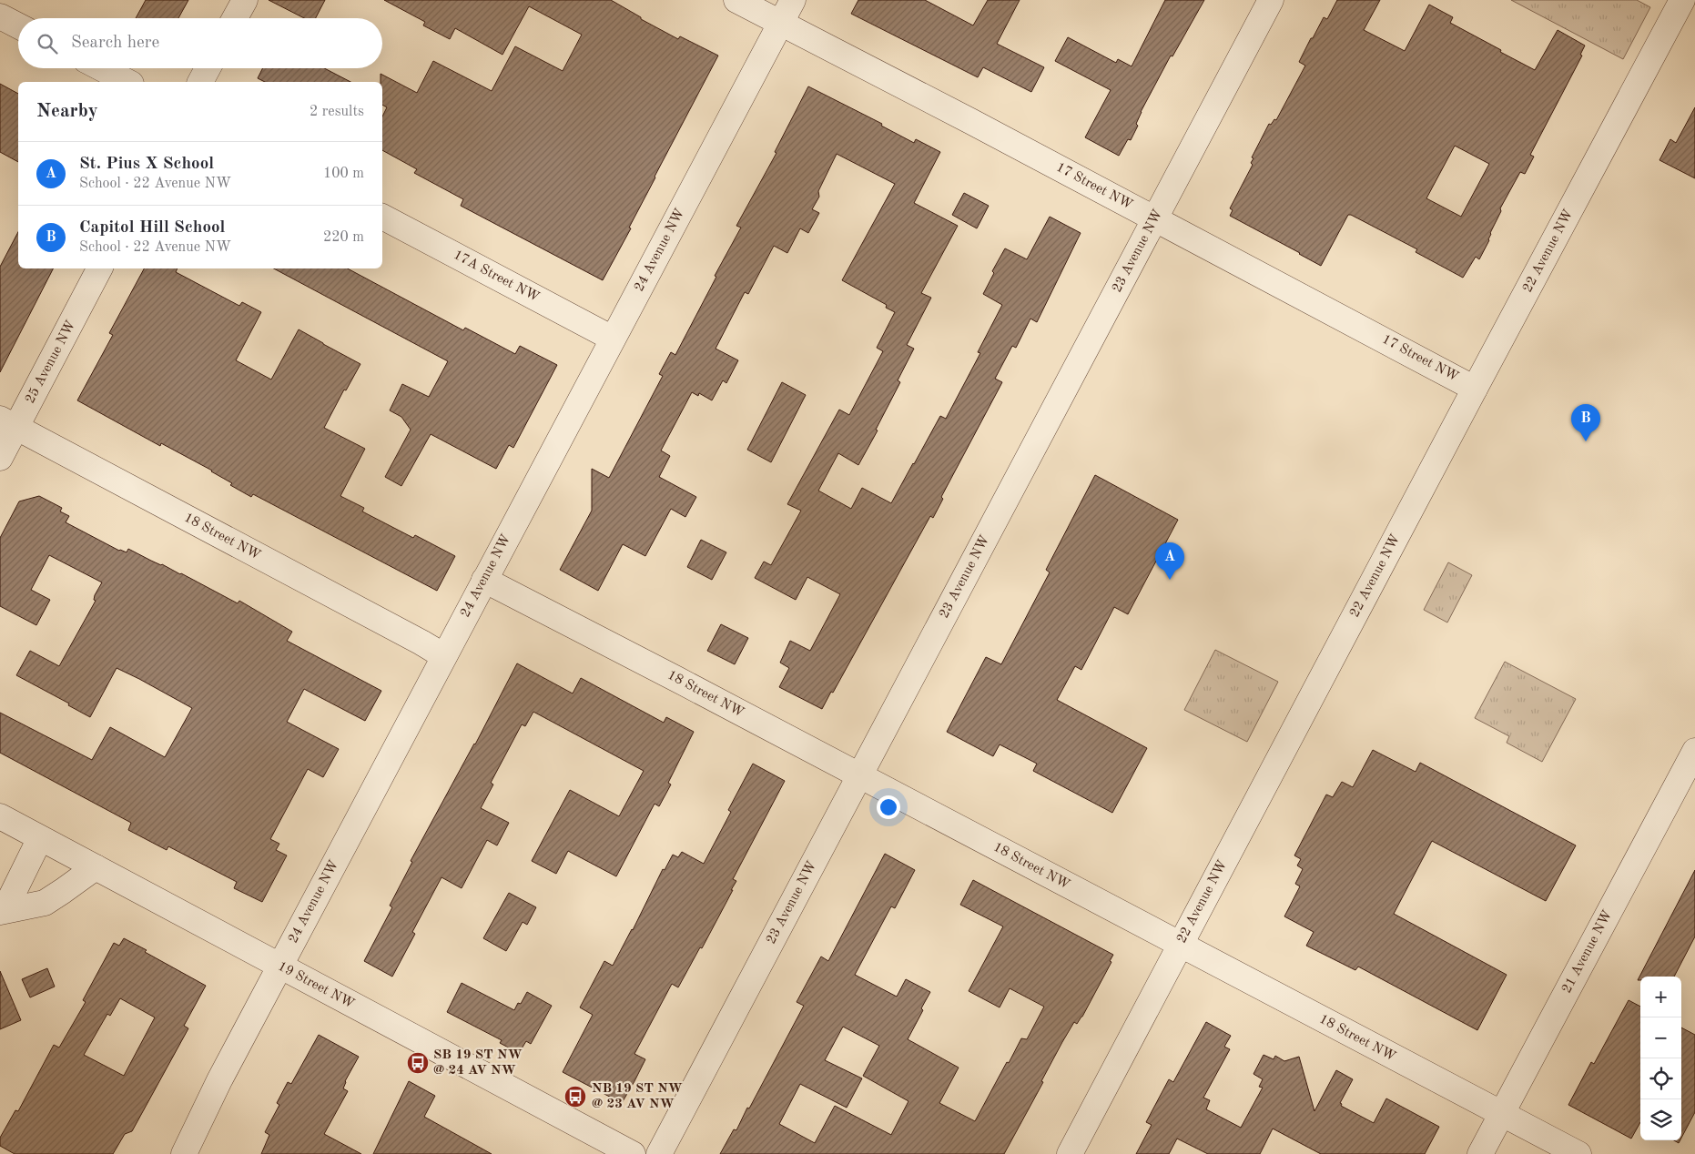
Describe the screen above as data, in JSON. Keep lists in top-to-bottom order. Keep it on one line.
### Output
{"streets":{"street":["17 Street NW","24 Avenue NW","23 Avenue NW","22 Avenue NW","17A Street NW","25 Avenue NW","18 Street NW","21 Avenue NW","19 Street NW"]},"crossings":[["17 Street NW","24 Avenue NW"],["17 Street NW","23 Avenue NW"],["17 Street NW","22 Avenue NW"],["24 Avenue NW","17A Street NW"],["24 Avenue NW","18 Street NW"],["24 Avenue NW","19 Street NW"],["23 Avenue NW","18 Street NW"],["22 Avenue NW","18 Street NW"],["25 Avenue NW","18 Street NW"],["18 Street NW","21 Avenue NW"]],"places":{"bus stop":["SB 19 ST NW @ 24 AV NW","NB 19 ST NW @ 23 AV NW"]},"page":{"search":"Search here","heading":["Nearby","2 results"],"list":[{"mark":"A","name":"St. Pius X School","note":"School · 22 Avenue NW","value":"100 m"},{"mark":"B","name":"Capitol Hill School","note":"School · 22 Avenue NW","value":"220 m"}],"pins":["B","A"],"map_buttons":["+","−"]}}
